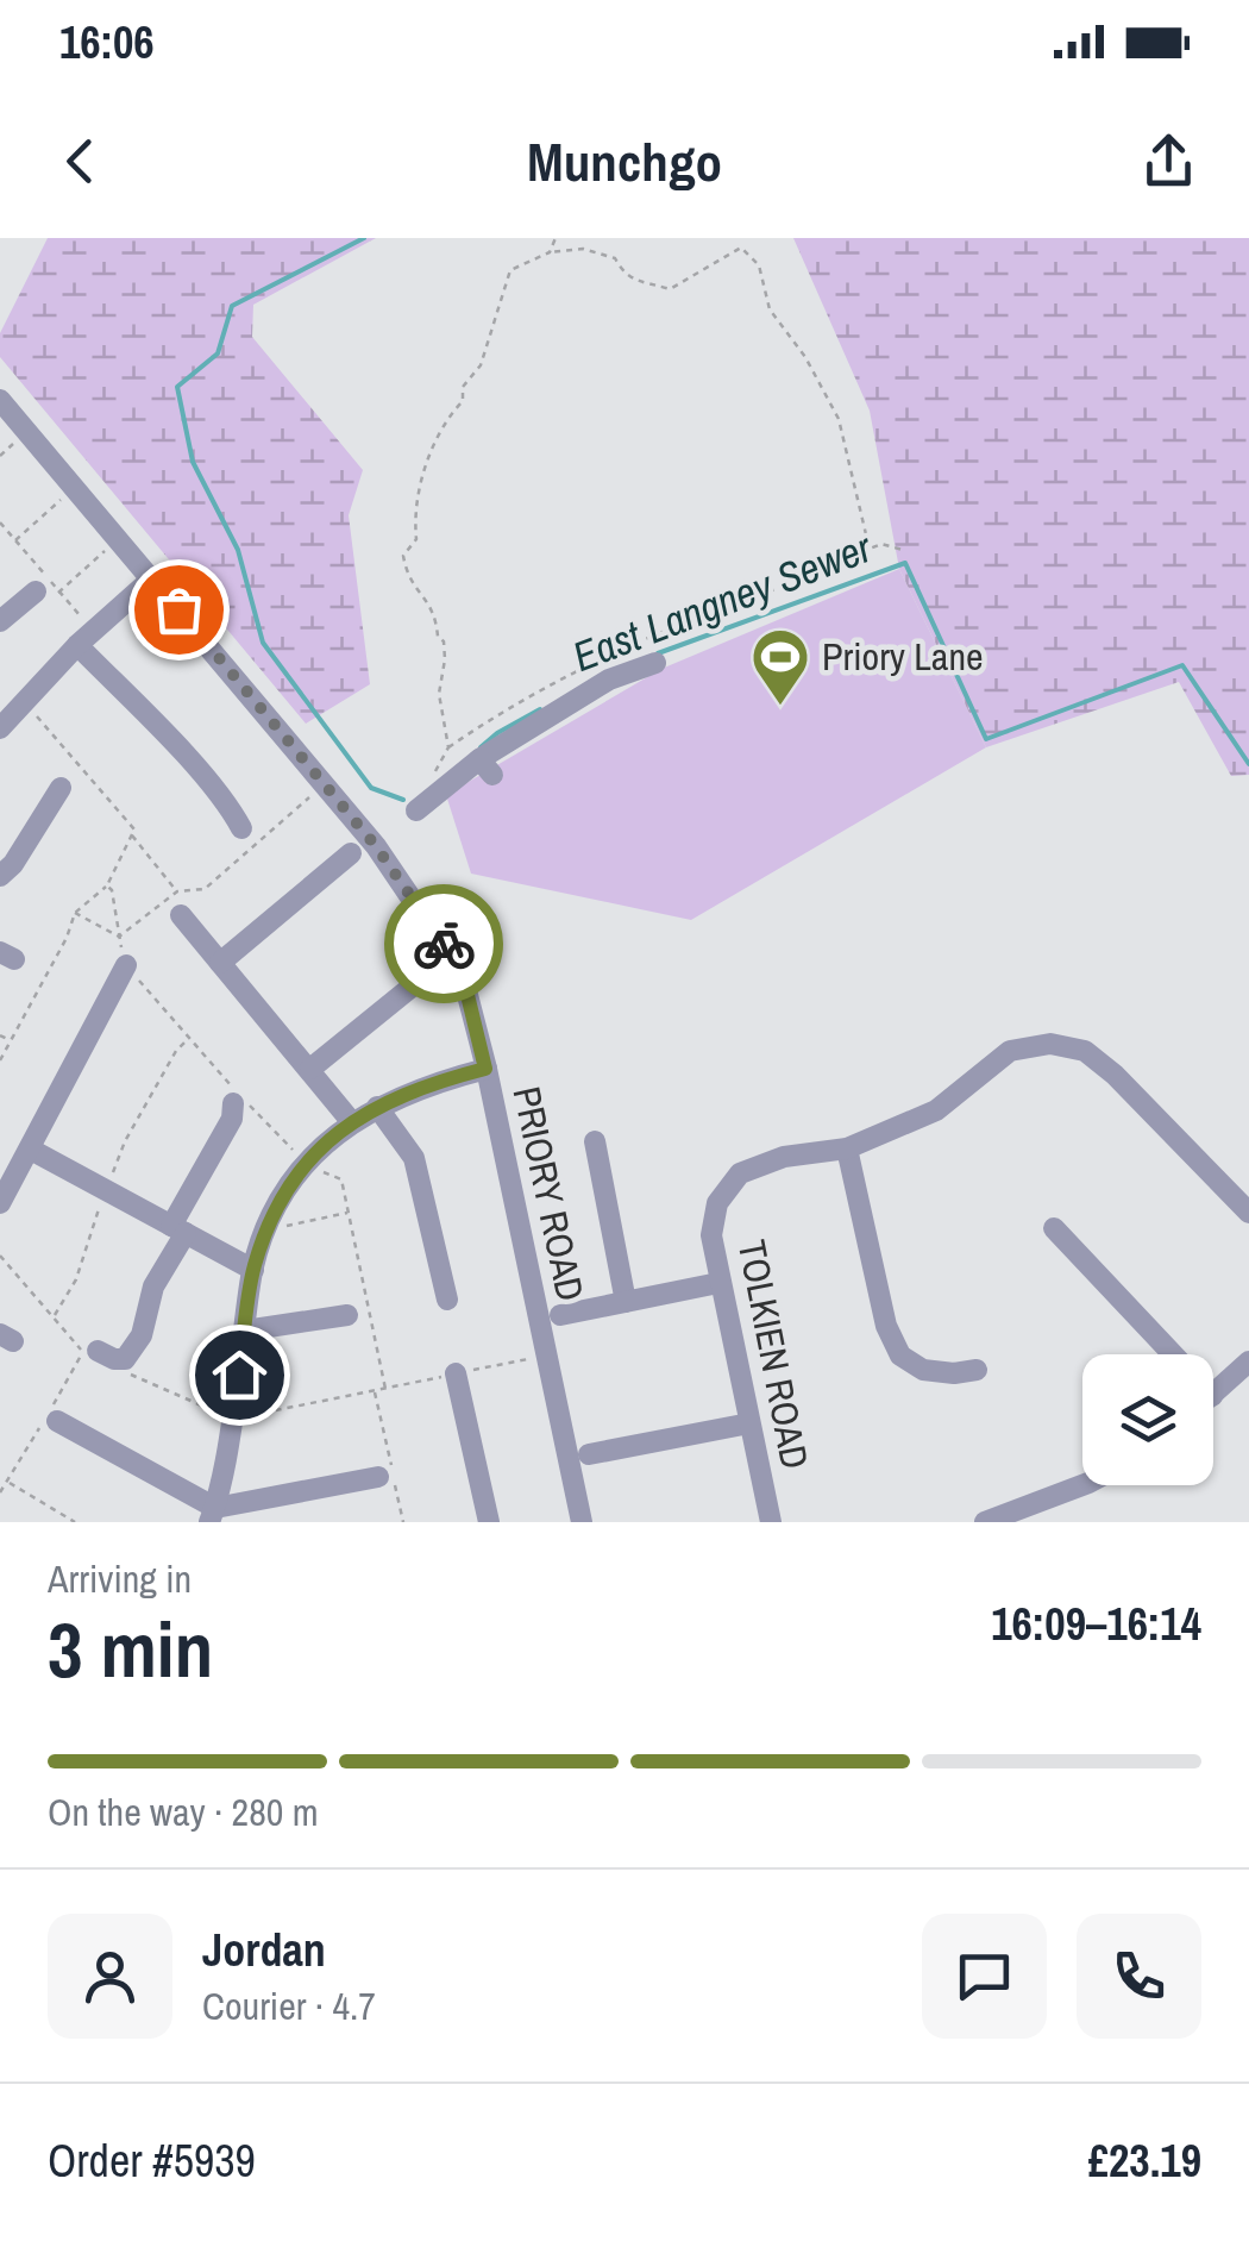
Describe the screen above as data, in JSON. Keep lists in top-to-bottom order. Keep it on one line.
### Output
{"streets":{"street":["PRIORY ROAD","TOLKIEN ROAD"]},"water":["East Langney Sewer"],"places":{"sports":["Priory Lane"]},"page":{"status":"16:06","header":"Munchgo","heading":["3 min","Arriving in","16:09–16:14"],"panel":["Jordan","Courier · 4.7","Order #5939","£23.19"],"bar":"On the way · 280 m"}}
